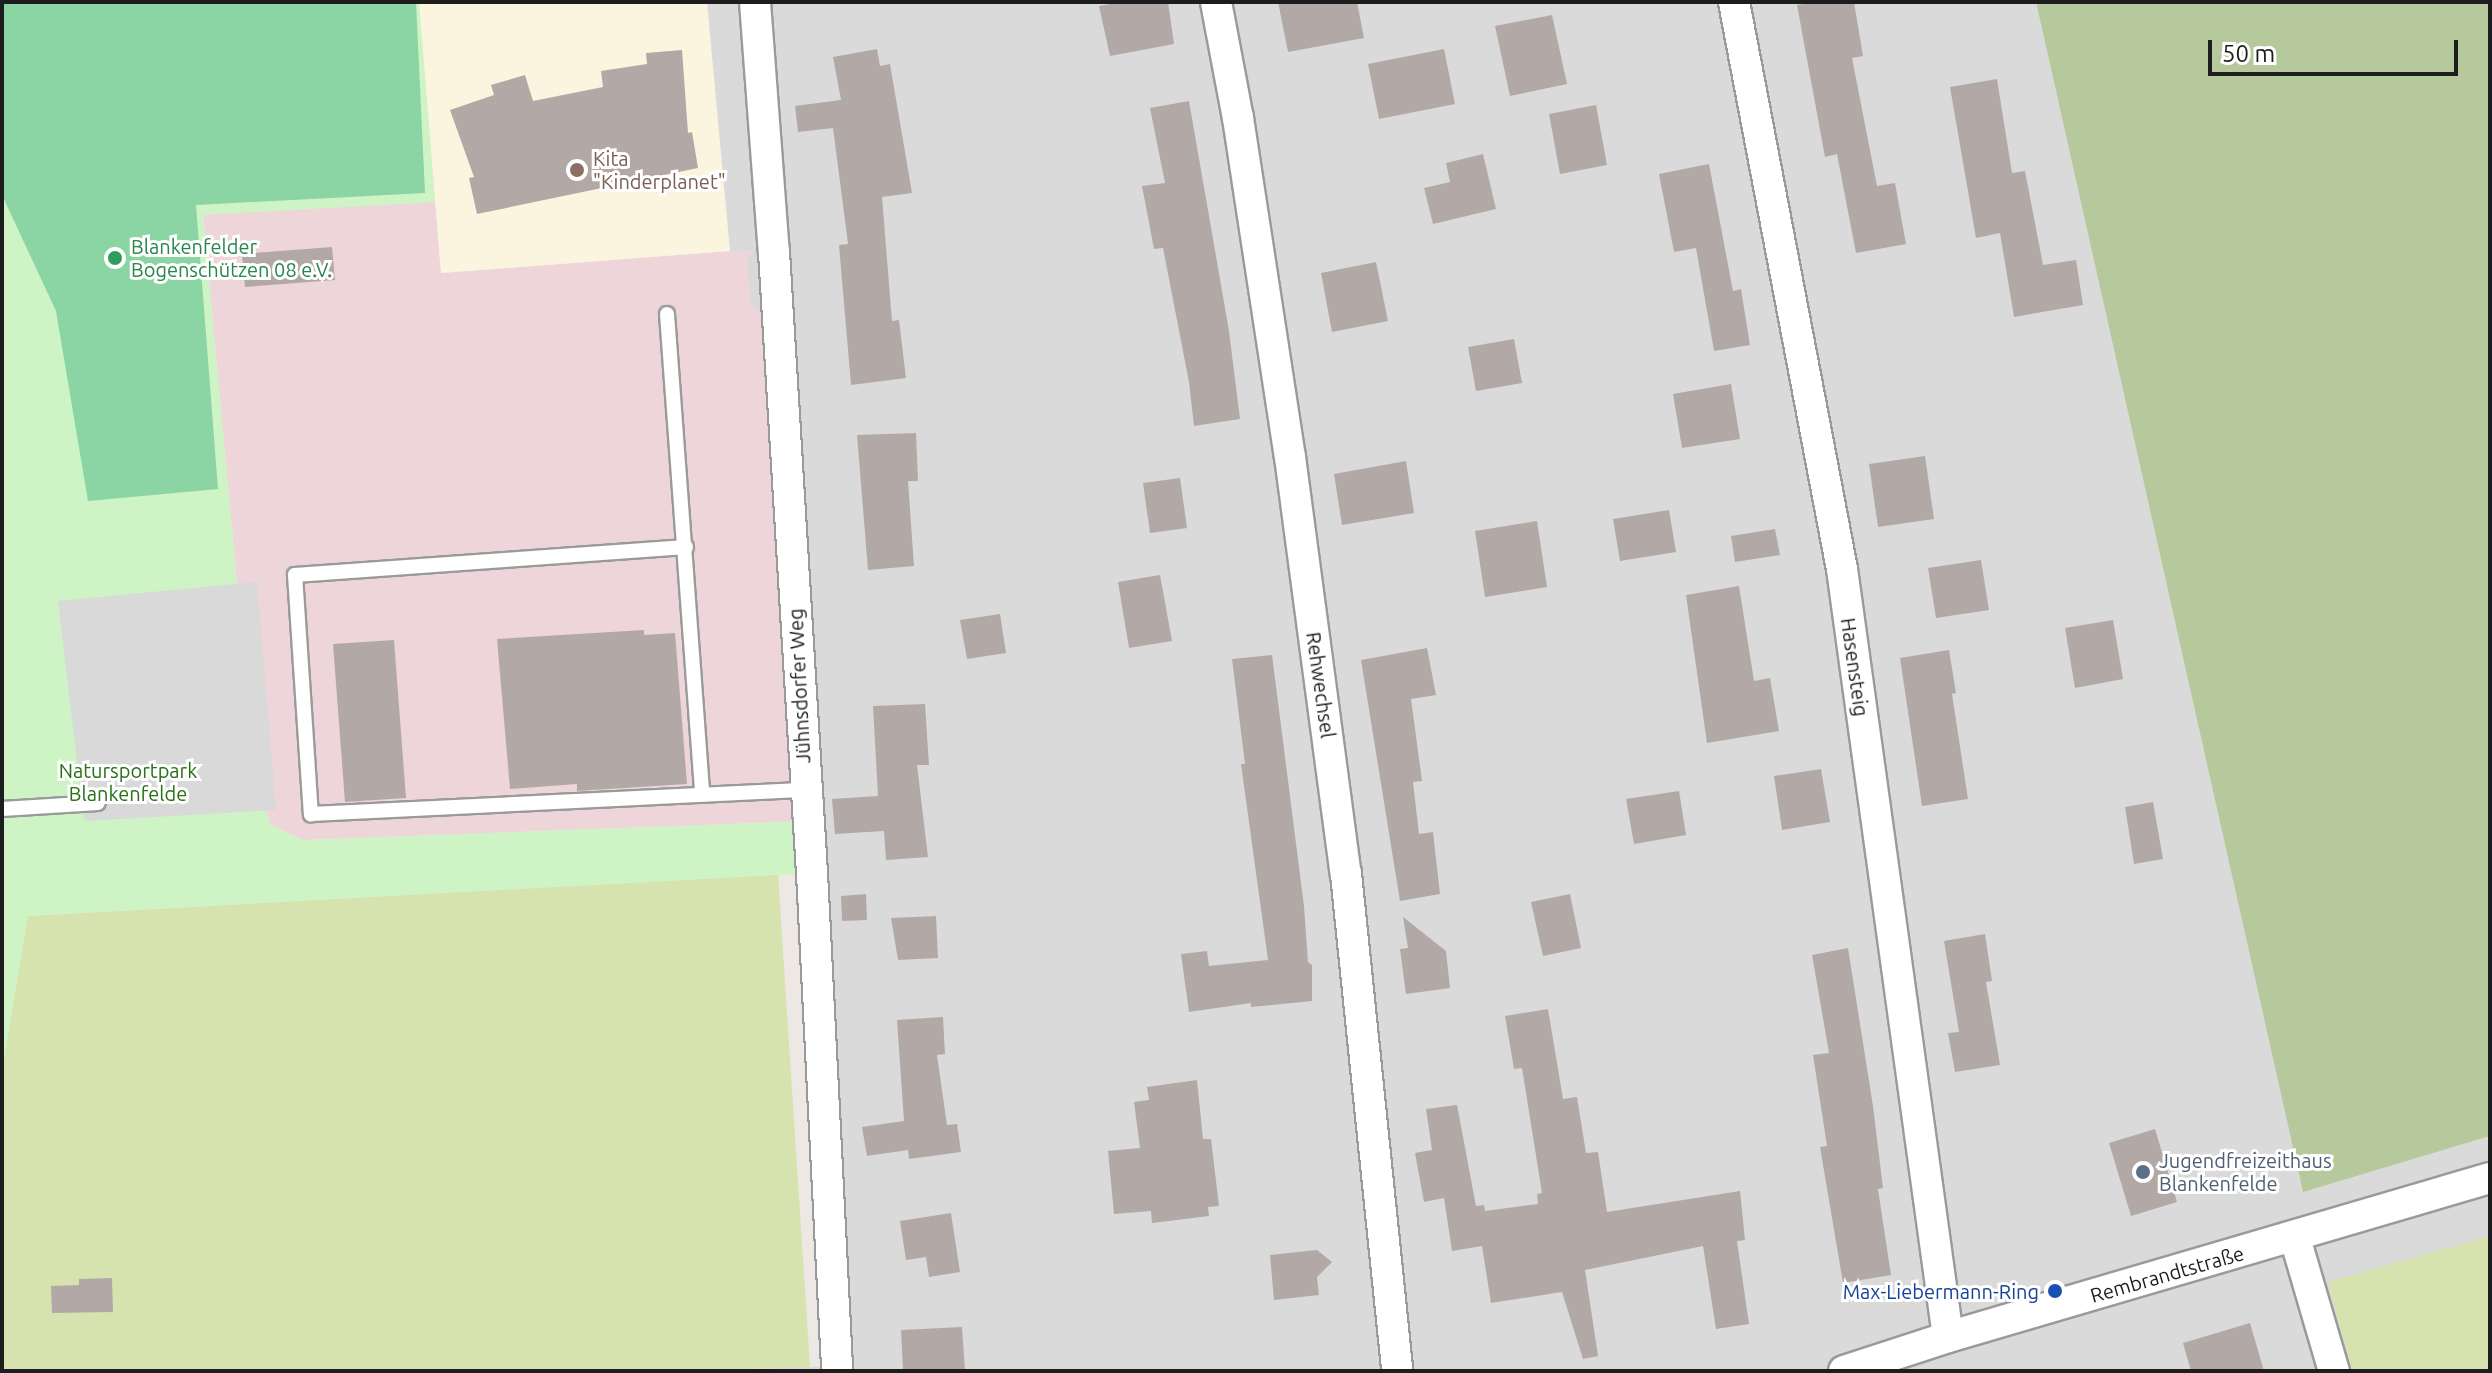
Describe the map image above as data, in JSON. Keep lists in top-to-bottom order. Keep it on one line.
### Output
{"streets":{"street":["Hasensteig","Rehwechsel","Jühnsdorfer Weg","Rembrandtstraße"]},"crossings":[["Hasensteig","Rembrandtstraße"]],"parks":["Natursportpark Blankenfelde"],"places":["Kita \"Kinderplanet\"","Blankenfelder Bogenschützen 08 e.V.","Jugendfreizeithaus Blankenfelde","Max-Liebermann-Ring"],"scale_bar":"50 m"}
